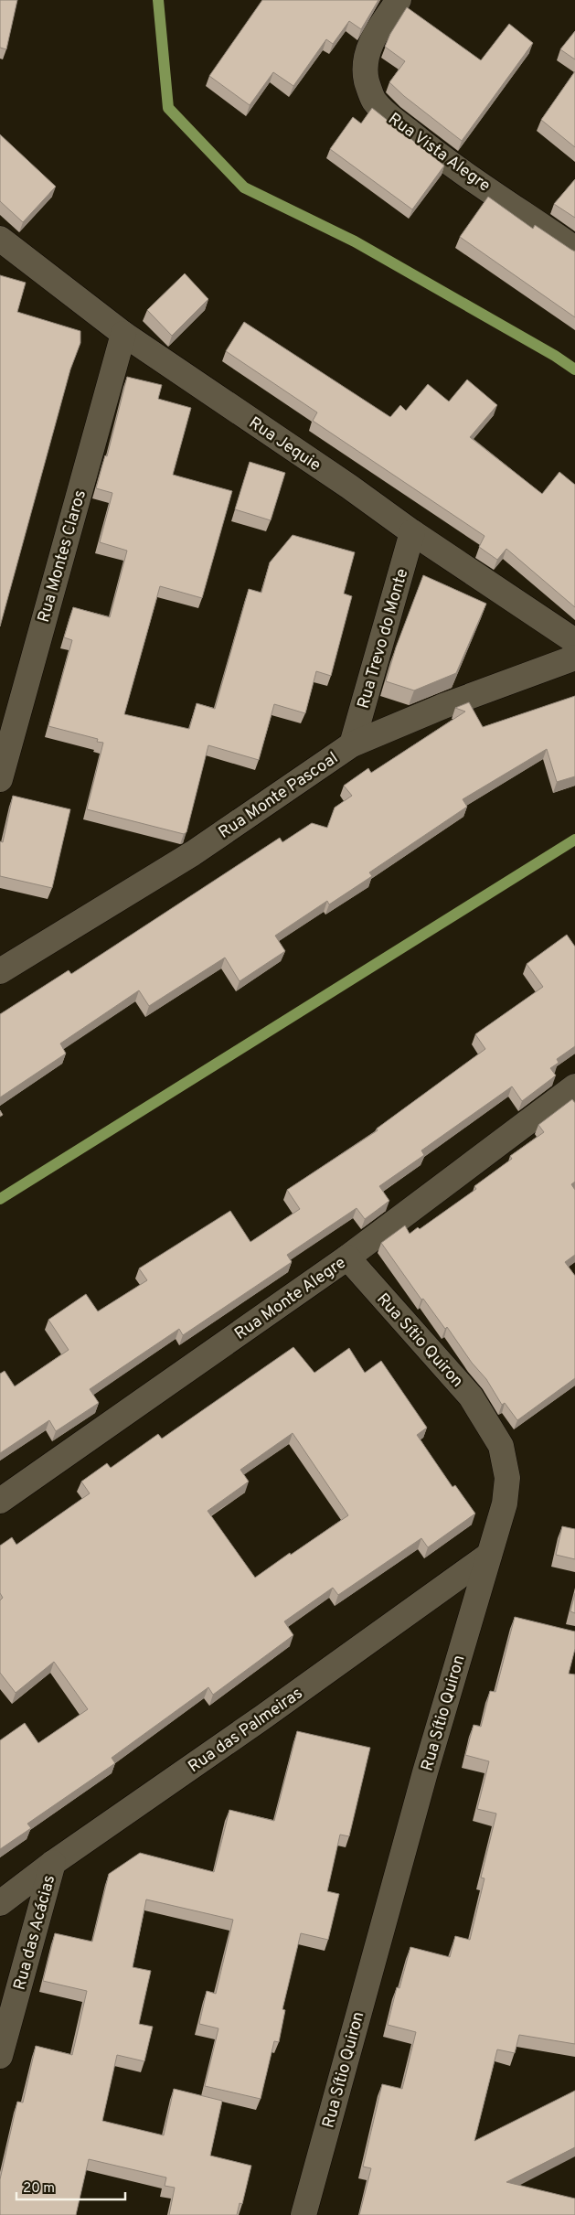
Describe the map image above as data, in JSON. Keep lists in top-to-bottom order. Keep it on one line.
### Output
{"streets":{"street":["Rua Vista Alegre","Rua Jequie","Rua Montes Claros","Rua Trevo do Monte","Rua Monte Pascoal","Rua Monte Alegre","Rua Sítio Quiron","Rua das Palmeiras","Rua das Acácias"]},"crossings":[["Rua Jequie","Rua Montes Claros"],["Rua Jequie","Rua Trevo do Monte"],["Rua Trevo do Monte","Rua Monte Pascoal"],["Rua Monte Alegre","Rua Sítio Quiron"],["Rua Sítio Quiron","Rua das Palmeiras"],["Rua das Palmeiras","Rua das Acácias"]],"scale_bar":"20 m"}
